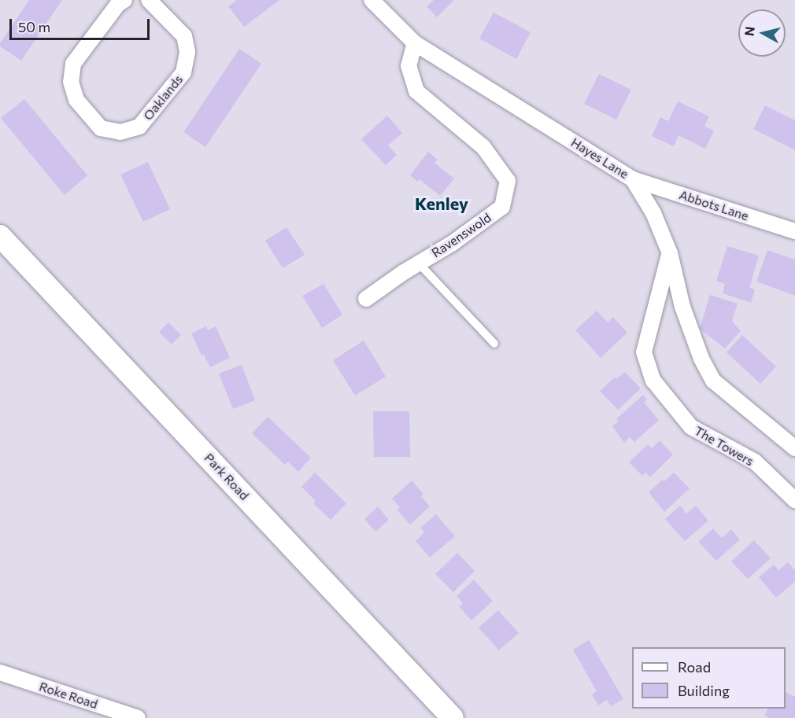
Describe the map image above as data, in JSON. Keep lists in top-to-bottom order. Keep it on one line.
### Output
{"streets":{"street":["Oaklands","Hayes Lane","Abbots Lane","Ravenswold","The Towers","Park Road","Roke Road"]},"crossings":[["Hayes Lane","Abbots Lane"],["Hayes Lane","Ravenswold"],["Hayes Lane","The Towers"]],"districts":["Kenley"],"legend":["Road","Building"],"scale_bar":"50 m","north":"left"}
